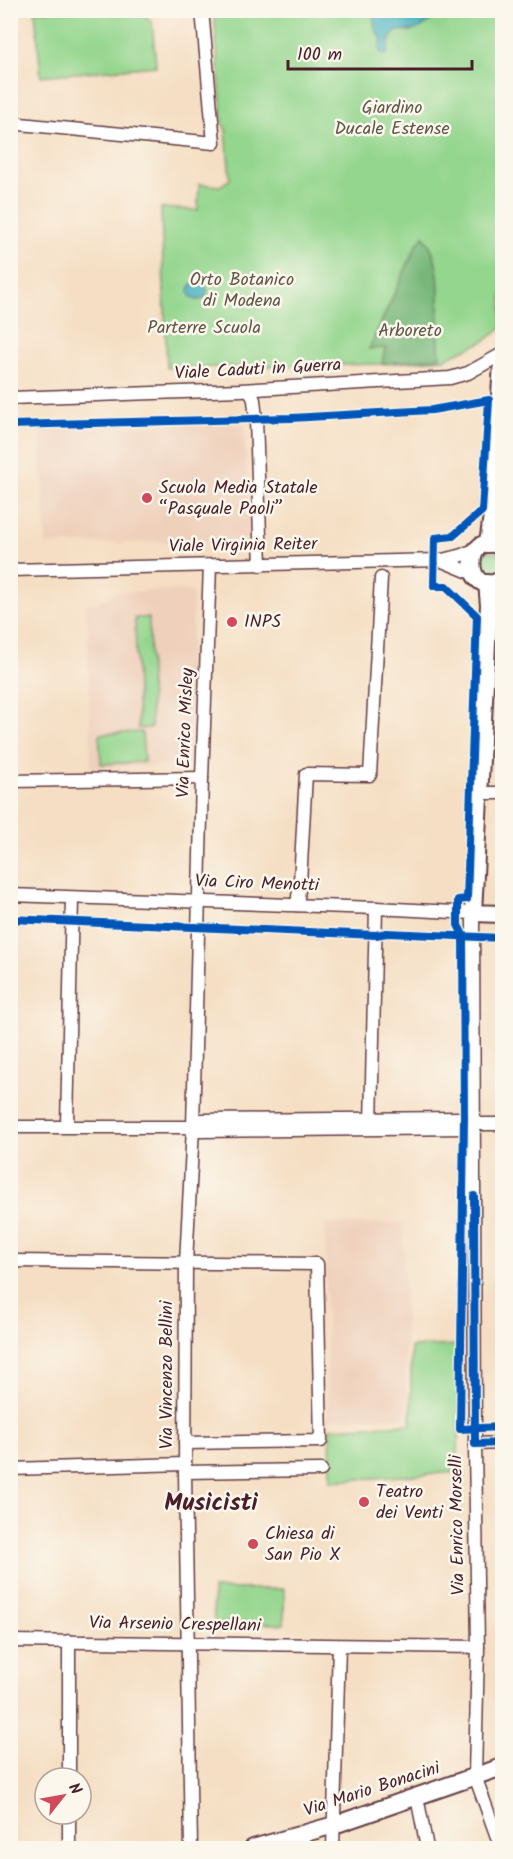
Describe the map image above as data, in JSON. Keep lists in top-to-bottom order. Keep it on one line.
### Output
{"streets":{"main road":["Via Ciro Menotti","Via Mario Bonacini"],"street":["Viale Caduti in Guerra","Viale Virginia Reiter","Via Enrico Misley","Via Vincenzo Bellini","Via Enrico Morselli","Via Arsenio Crespellani"]},"crossings":[["Viale Virginia Reiter","Via Enrico Misley"],["Via Enrico Misley","Via Ciro Menotti"],["Via Enrico Misley","Via Vincenzo Bellini"],["Via Ciro Menotti","Via Vincenzo Bellini"],["Via Ciro Menotti","Via Enrico Morselli"],["Via Vincenzo Bellini","Via Arsenio Crespellani"],["Via Enrico Morselli","Via Arsenio Crespellani"],["Via Enrico Morselli","Via Mario Bonacini"]],"districts":["Musicisti"],"parks":["Giardino Ducale Estense","Orto Botanico di Modena","Parterre Scuola","Arboreto"],"places":["Scuola Media Statale “Pasquale Paoli”","INPS","Teatro dei Venti","Chiesa di San Pio X"],"scale_bar":"100 m","north":"top right"}
